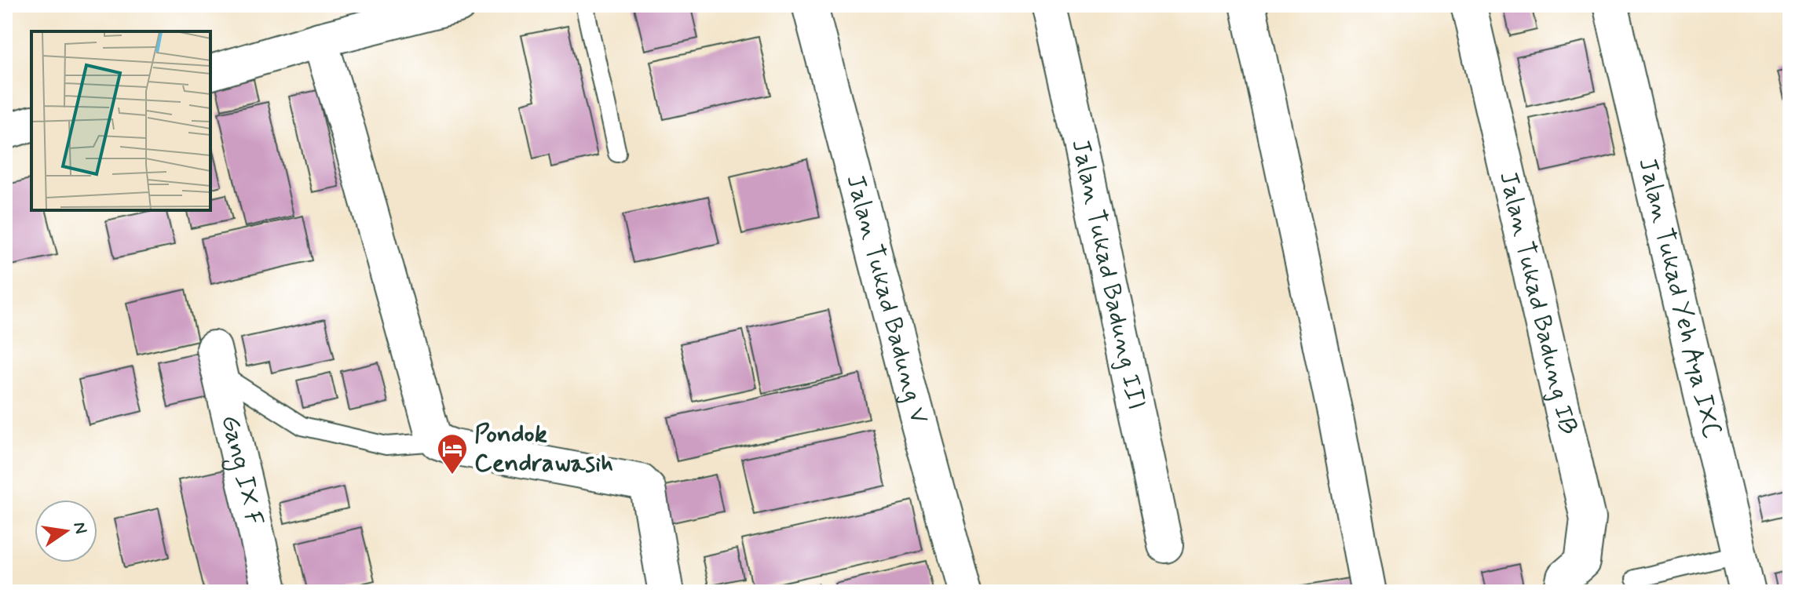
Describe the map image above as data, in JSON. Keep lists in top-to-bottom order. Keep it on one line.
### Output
{"streets":{"street":["Jalan Tukad Badung III","Jalan Tukad Yeh Aya IXC","Jalan Tukad Badung V","Jalan Tukad Badung IB","Gang IX F"]},"places":{"hotel":["Pondok Cendrawasih"]},"north":"right"}
